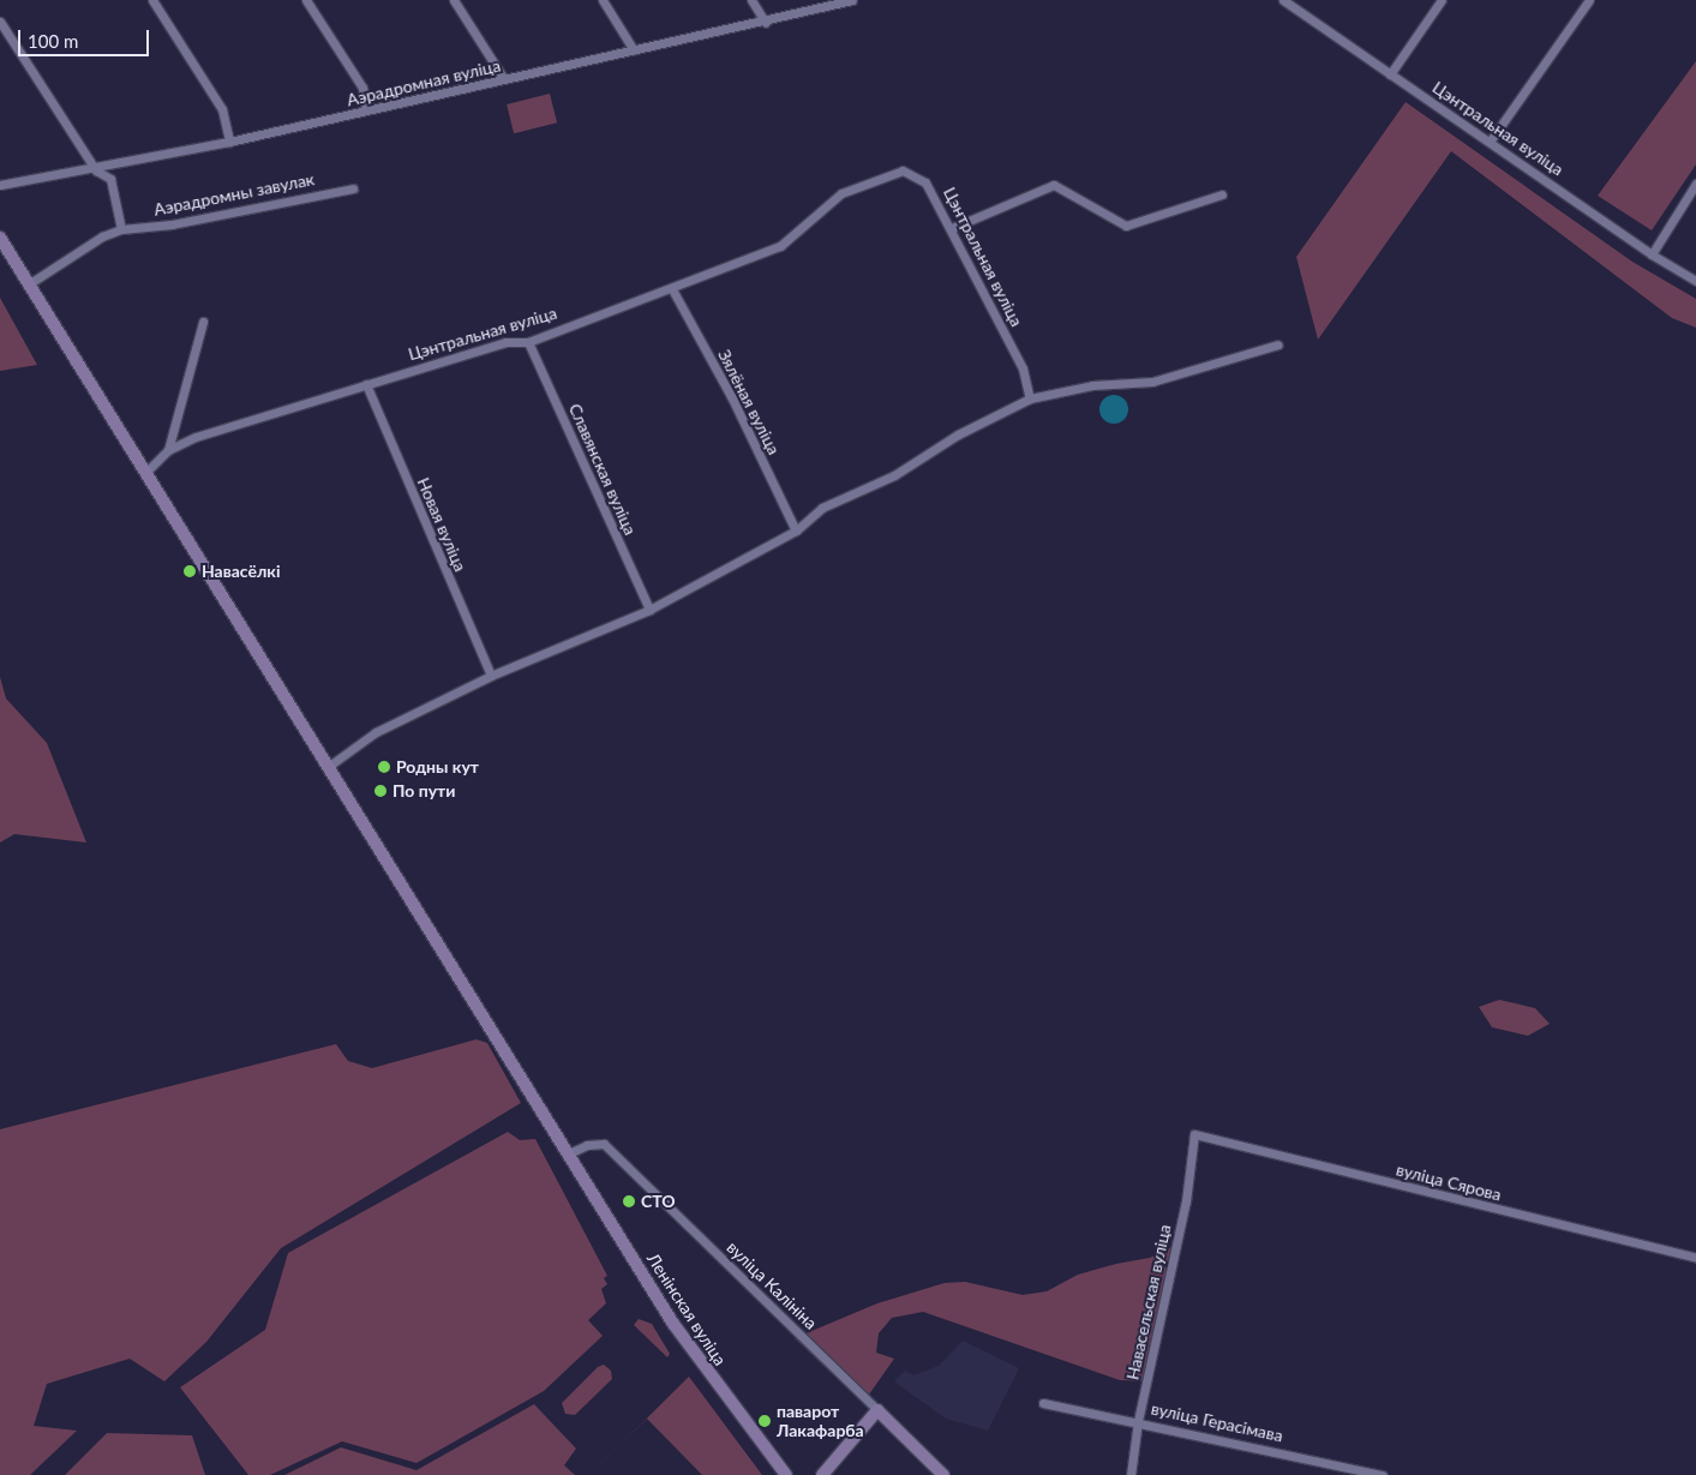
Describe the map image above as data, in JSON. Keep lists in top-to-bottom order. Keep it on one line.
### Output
{"streets":{"main road":["вуліца Калініна","Ленінская вуліца"],"street":["Аэрадромная вуліца","Цэнтральная вуліца","Аэрадромны завулак","Зялёная вуліца","Славянская вуліца","Новая вуліца","вуліца Сярова","Навасельская вуліца","вуліца Герасімава"]},"crossings":[["Цэнтральная вуліца","Зялёная вуліца"],["Цэнтральная вуліца","Славянская вуліца"],["Цэнтральная вуліца","Новая вуліца"],["вуліца Сярова","Навасельская вуліца"],["вуліца Калініна","Ленінская вуліца"],["Навасельская вуліца","вуліца Герасімава"]],"places":["Навасёлкі","Родны кут","По пути","СТО","паварот Лакафарба"],"scale_bar":"100 m"}
